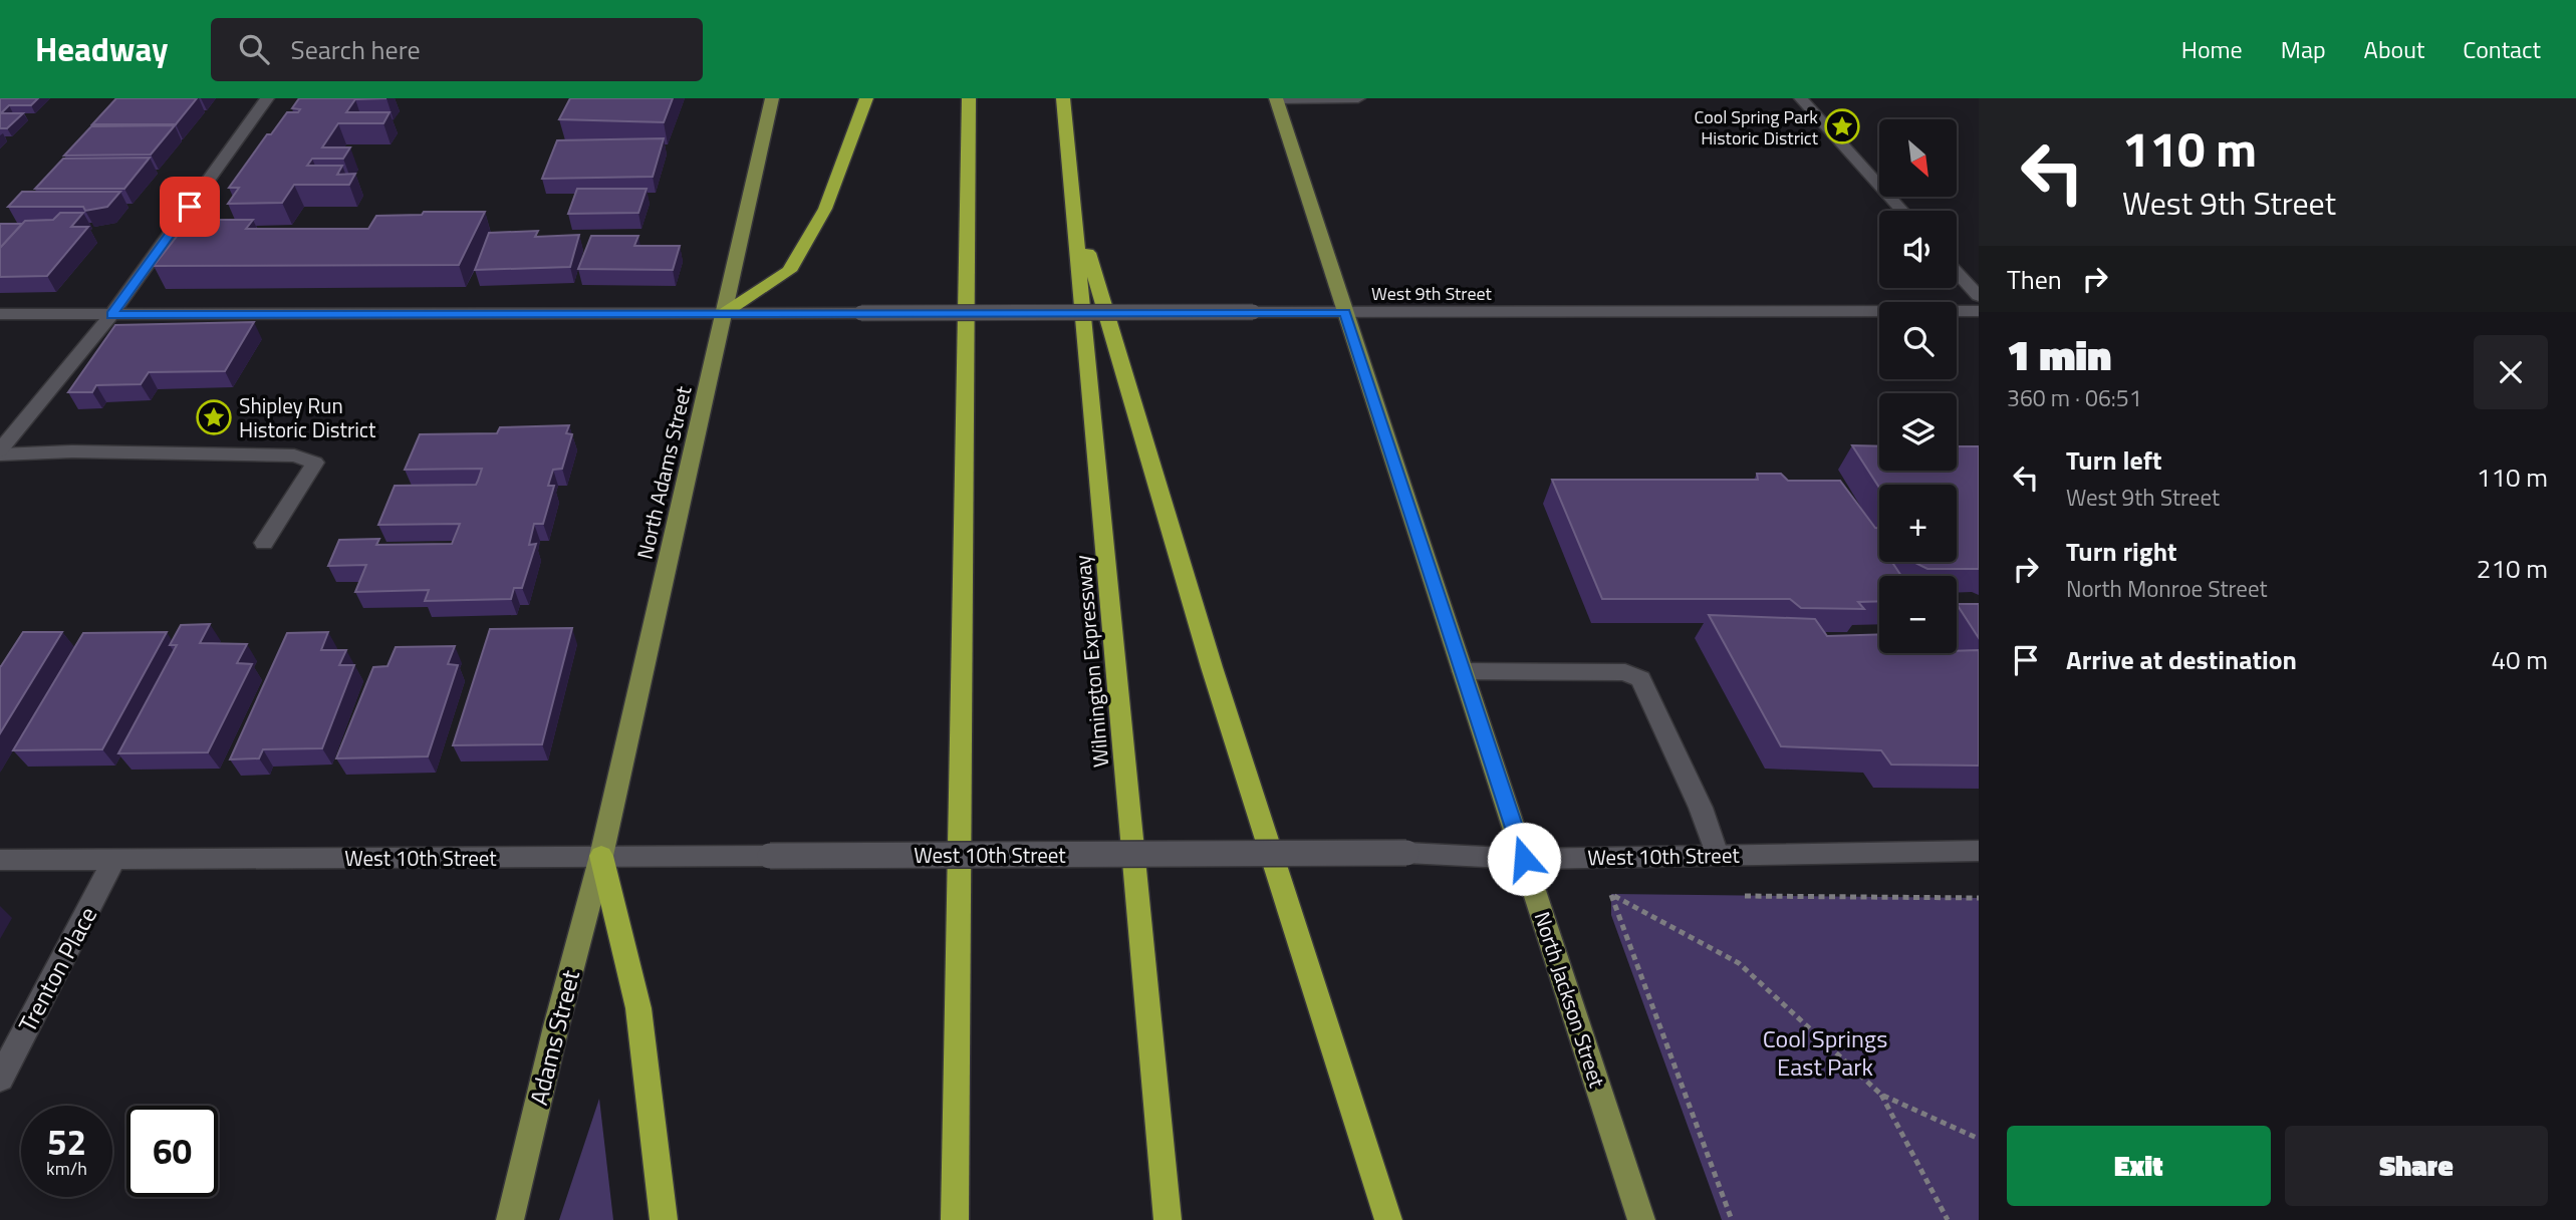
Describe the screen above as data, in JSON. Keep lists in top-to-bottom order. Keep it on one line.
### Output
{"streets":{"highway":["Wilmington Expressway"],"main road":["North Adams Street","North Jackson Street","Adams Street"],"street":["West 9th Street","West 10th Street","Trenton Place"]},"crossings":[["West 9th Street","North Adams Street"],["West 9th Street","North Jackson Street"],["North Adams Street","West 10th Street"],["North Adams Street","Adams Street"],["West 10th Street","Trenton Place"],["West 10th Street","North Jackson Street"],["West 10th Street","Adams Street"]],"parks":["Cool Springs East Park"],"places":{"place":["Cool Spring Park Historic District","Shipley Run Historic District"]},"north":"bottom right","page":{"header":"Headway","search":"Search here","nav":["Home","Map","About","Contact"],"turn":["110 m","West 9th Street"],"map_buttons":["+","−"],"then":"Then","heading":["1 min","360 m · 06:51"],"list":[{"name":"Turn left","note":"West 9th Street","value":"110 m"},{"name":"Turn right","note":"North Monroe Street","value":"210 m"},{"name":"Arrive at destination","value":"40 m"}],"speed":"52 km/h","limit":"60","buttons":["Exit","Share"]}}
